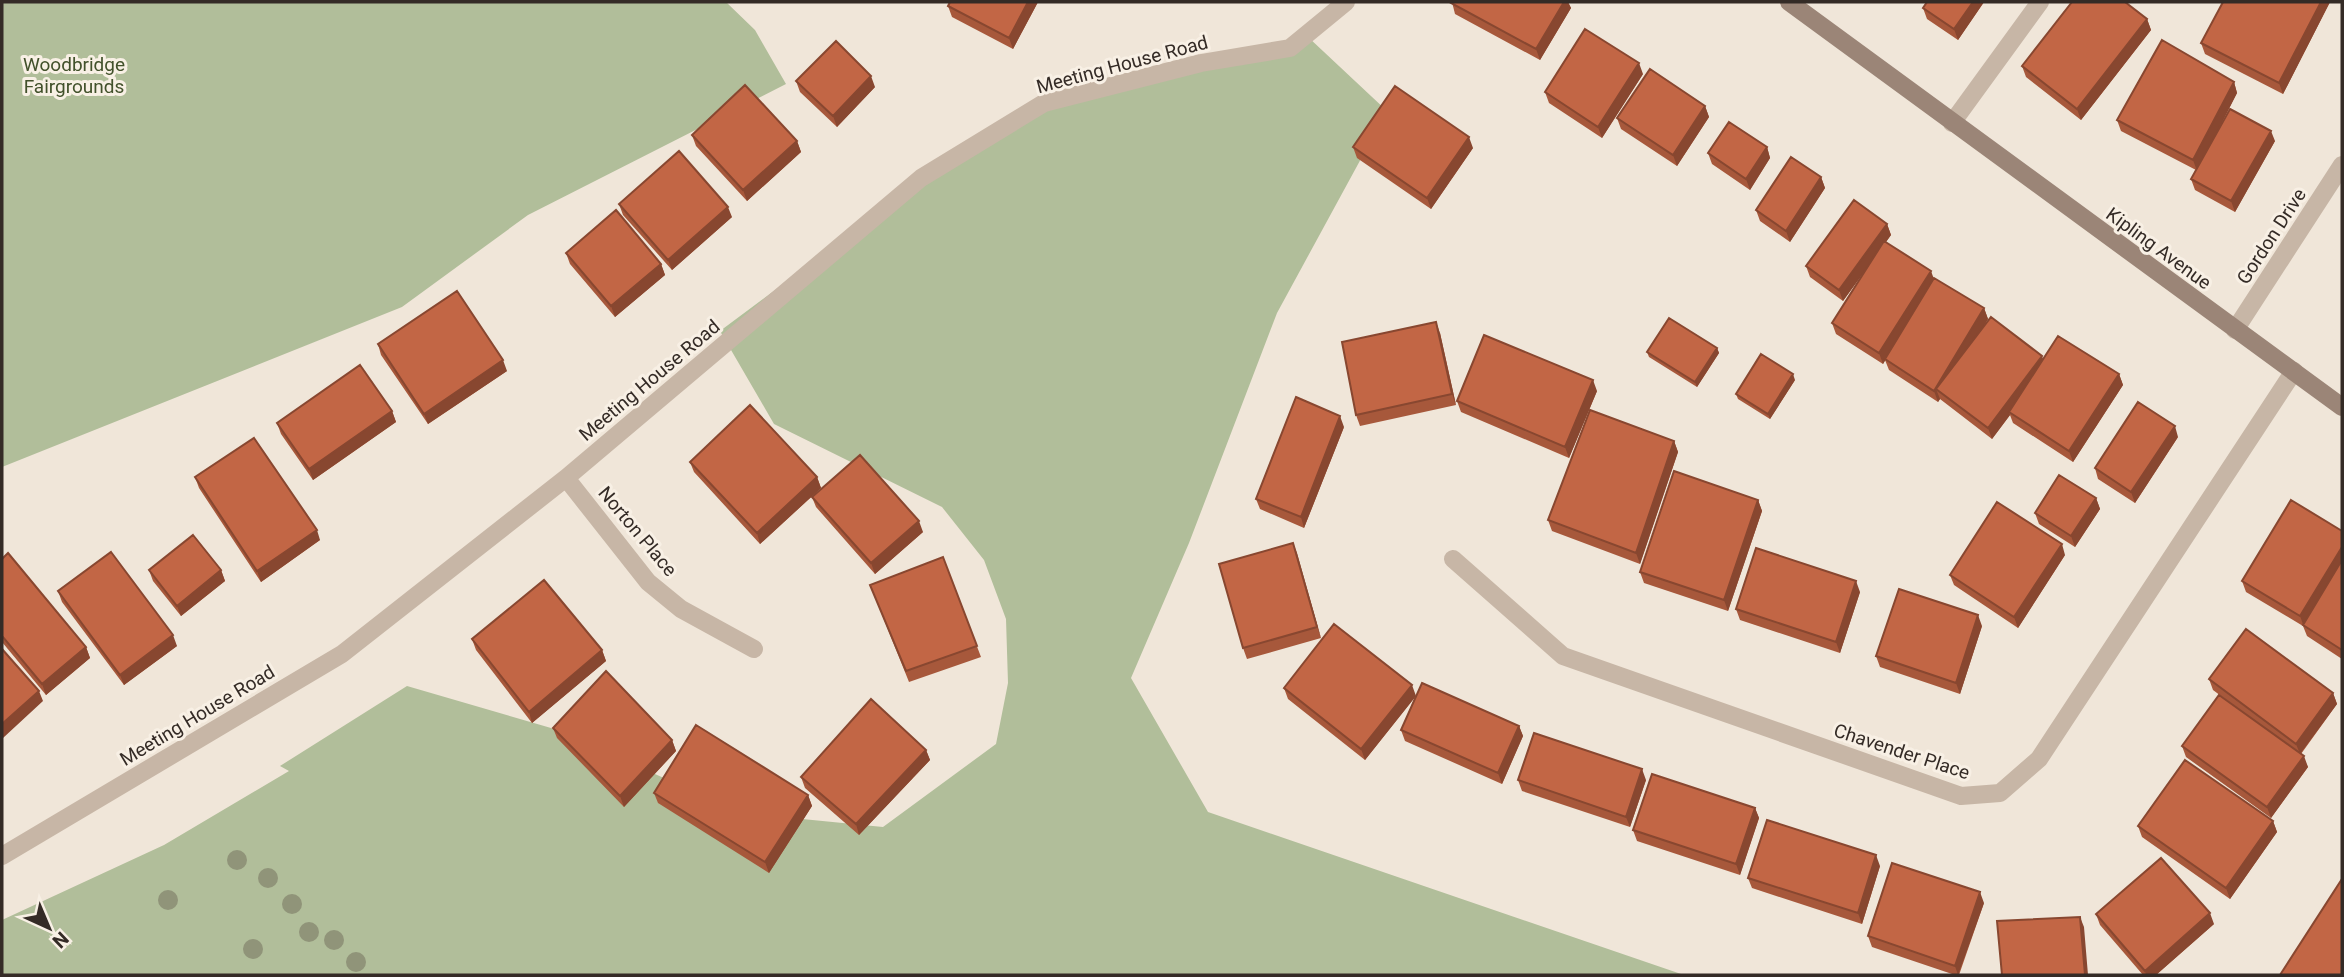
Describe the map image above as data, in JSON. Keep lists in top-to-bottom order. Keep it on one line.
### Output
{"streets":{"street":["Meeting House Road","Gordon Drive","Kipling Avenue","Norton Place","Chavender Place"]},"crossings":[["Meeting House Road","Norton Place"],["Gordon Drive","Kipling Avenue"],["Kipling Avenue","Chavender Place"]],"parks":["Woodbridge Fairgrounds"],"north":"bottom right"}
